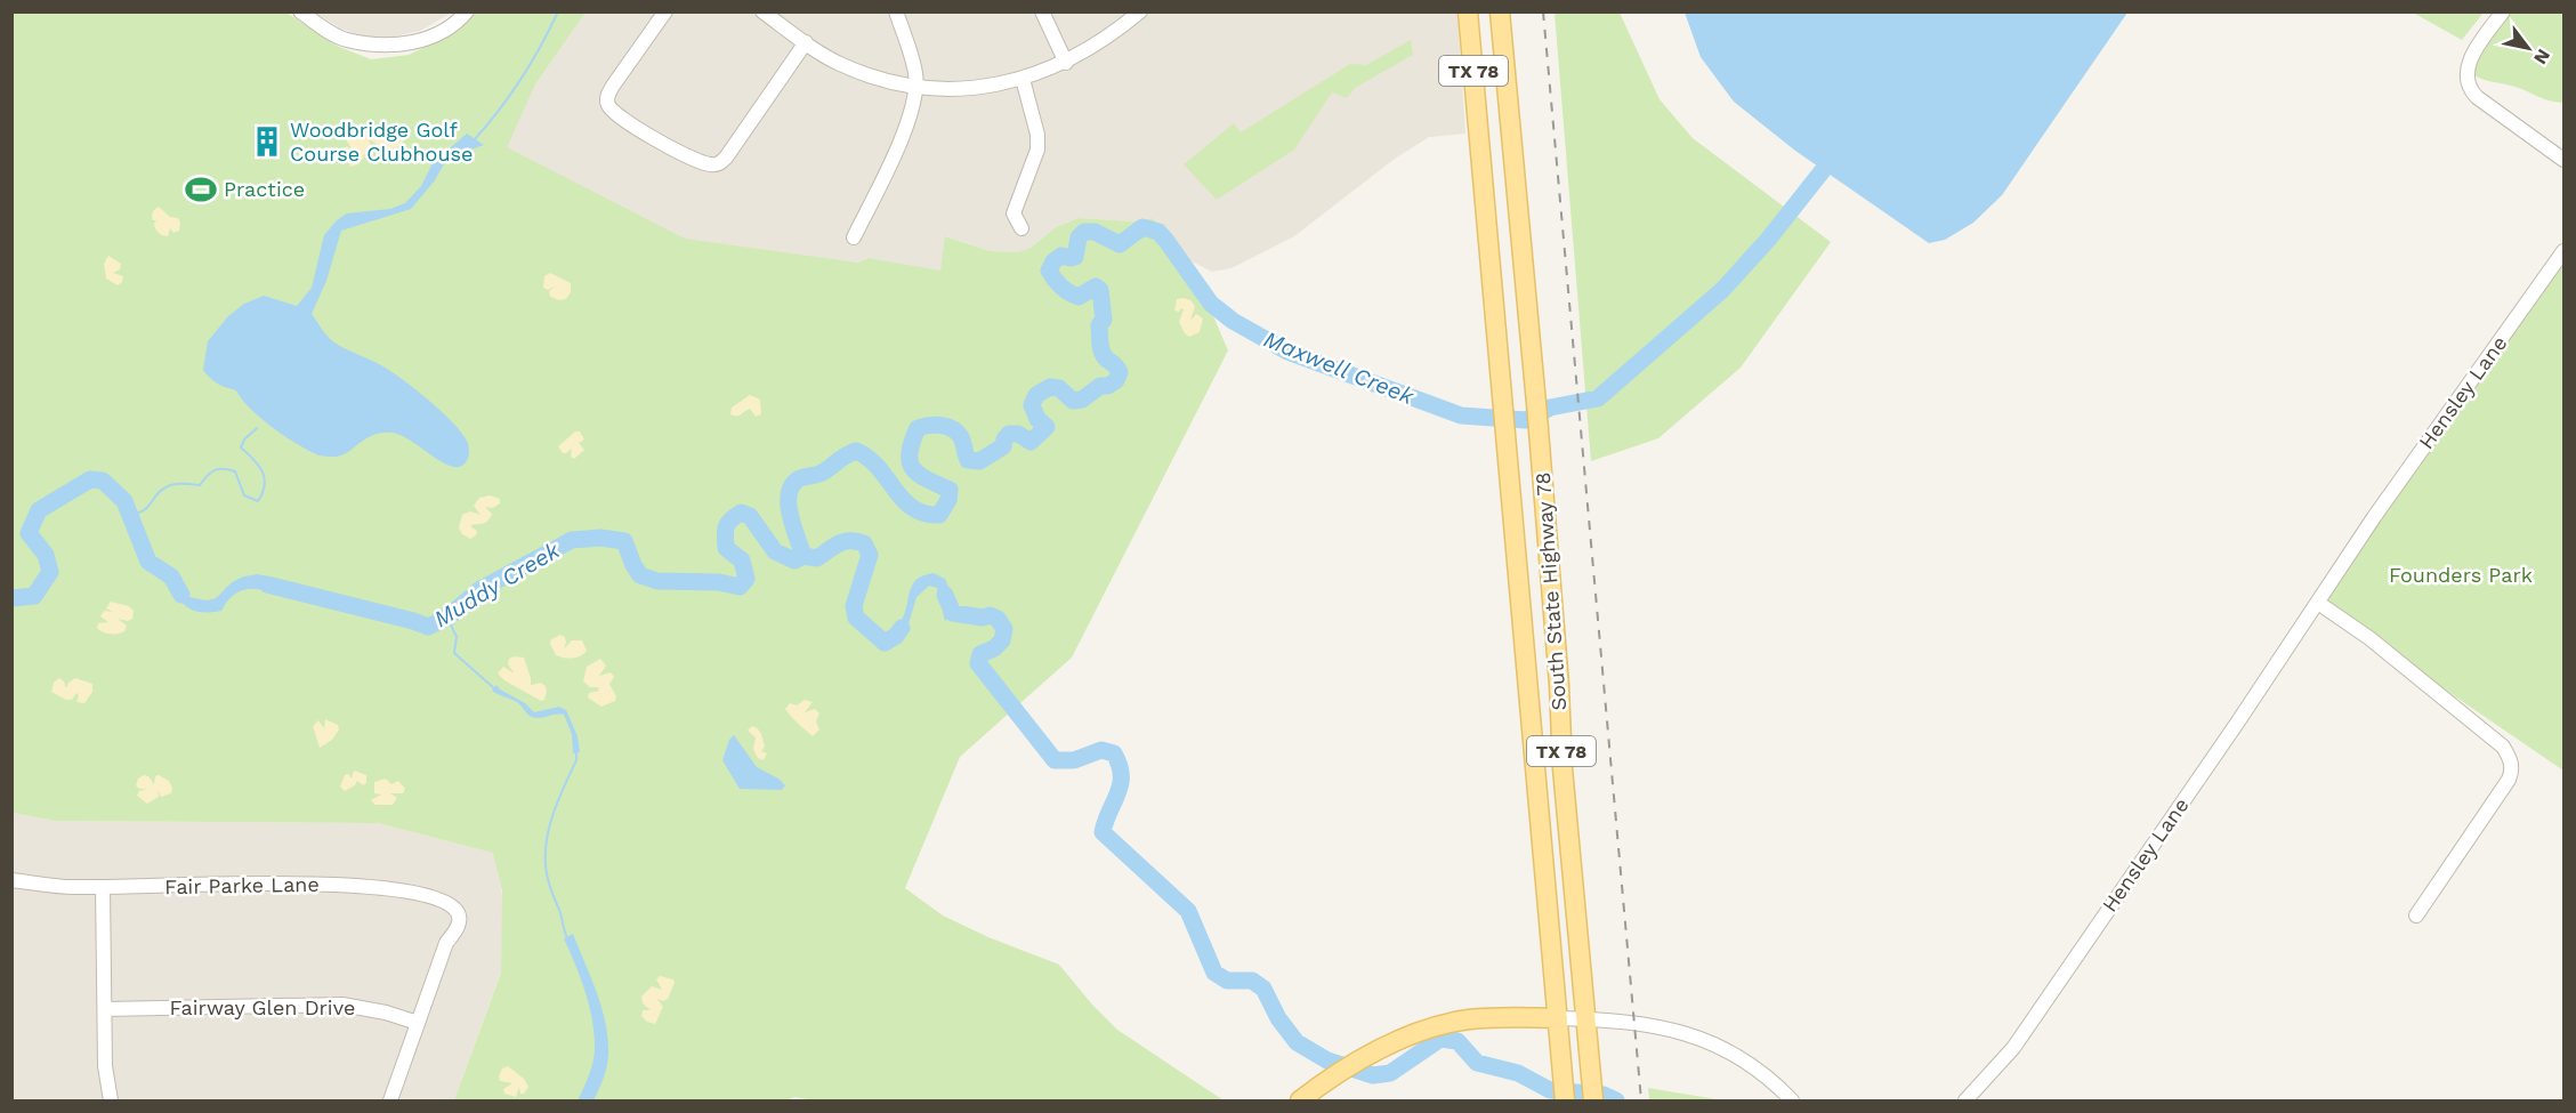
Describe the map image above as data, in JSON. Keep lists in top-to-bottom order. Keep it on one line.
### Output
{"streets":{"main road":["TX 78","South State Highway 78"],"street":["Hensley Lane","Fair Parke Lane","Fairway Glen Drive"]},"crossings":[["Fair Parke Lane","Fairway Glen Drive"]],"water":["Maxwell Creek","Muddy Creek"],"parks":["Founders Park"],"places":{"building":["Woodbridge Golf Course Clubhouse"],"sports":["Practice"]},"north":"bottom right"}
